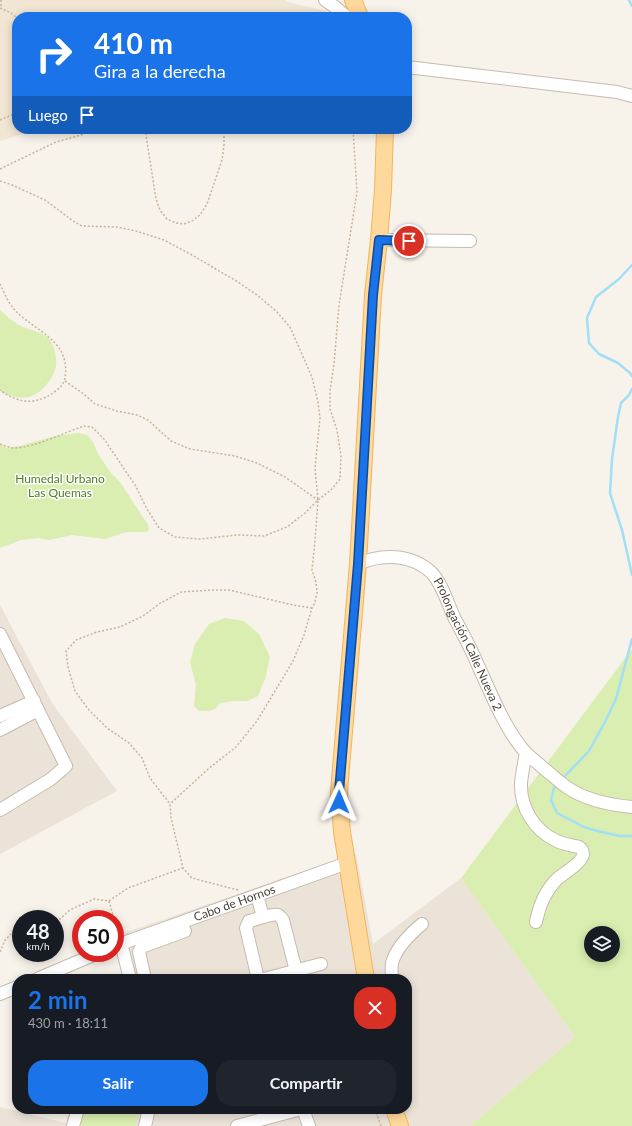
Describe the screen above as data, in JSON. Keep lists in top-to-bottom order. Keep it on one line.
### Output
{"streets":{"street":["Prolongación Calle Nueva 2","Cabo de Hornos"]},"parks":["Humedal Urbano Las Quemas"],"page":{"turn":["410 m","Gira a la derecha"],"then":"Luego","speed":"48 km/h","limit":"50","heading":["2 min","430 m · 18:11"],"buttons":["Salir","Compartir"]}}
